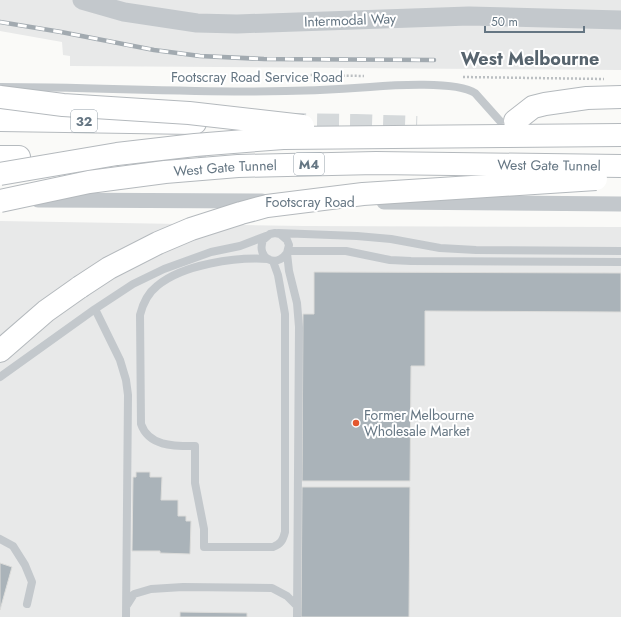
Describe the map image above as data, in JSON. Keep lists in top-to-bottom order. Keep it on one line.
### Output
{"streets":{"main road":["32","M4","West Gate Tunnel"],"street":["Intermodal Way","Footscray Road"],"lane":["Footscray Road Service Road"]},"crossings":[["Footscray Road Service Road","West Gate Tunnel"],["West Gate Tunnel","Footscray Road"]],"districts":["West Melbourne"],"places":["Former Melbourne Wholesale Market"],"scale_bar":"50 m"}
